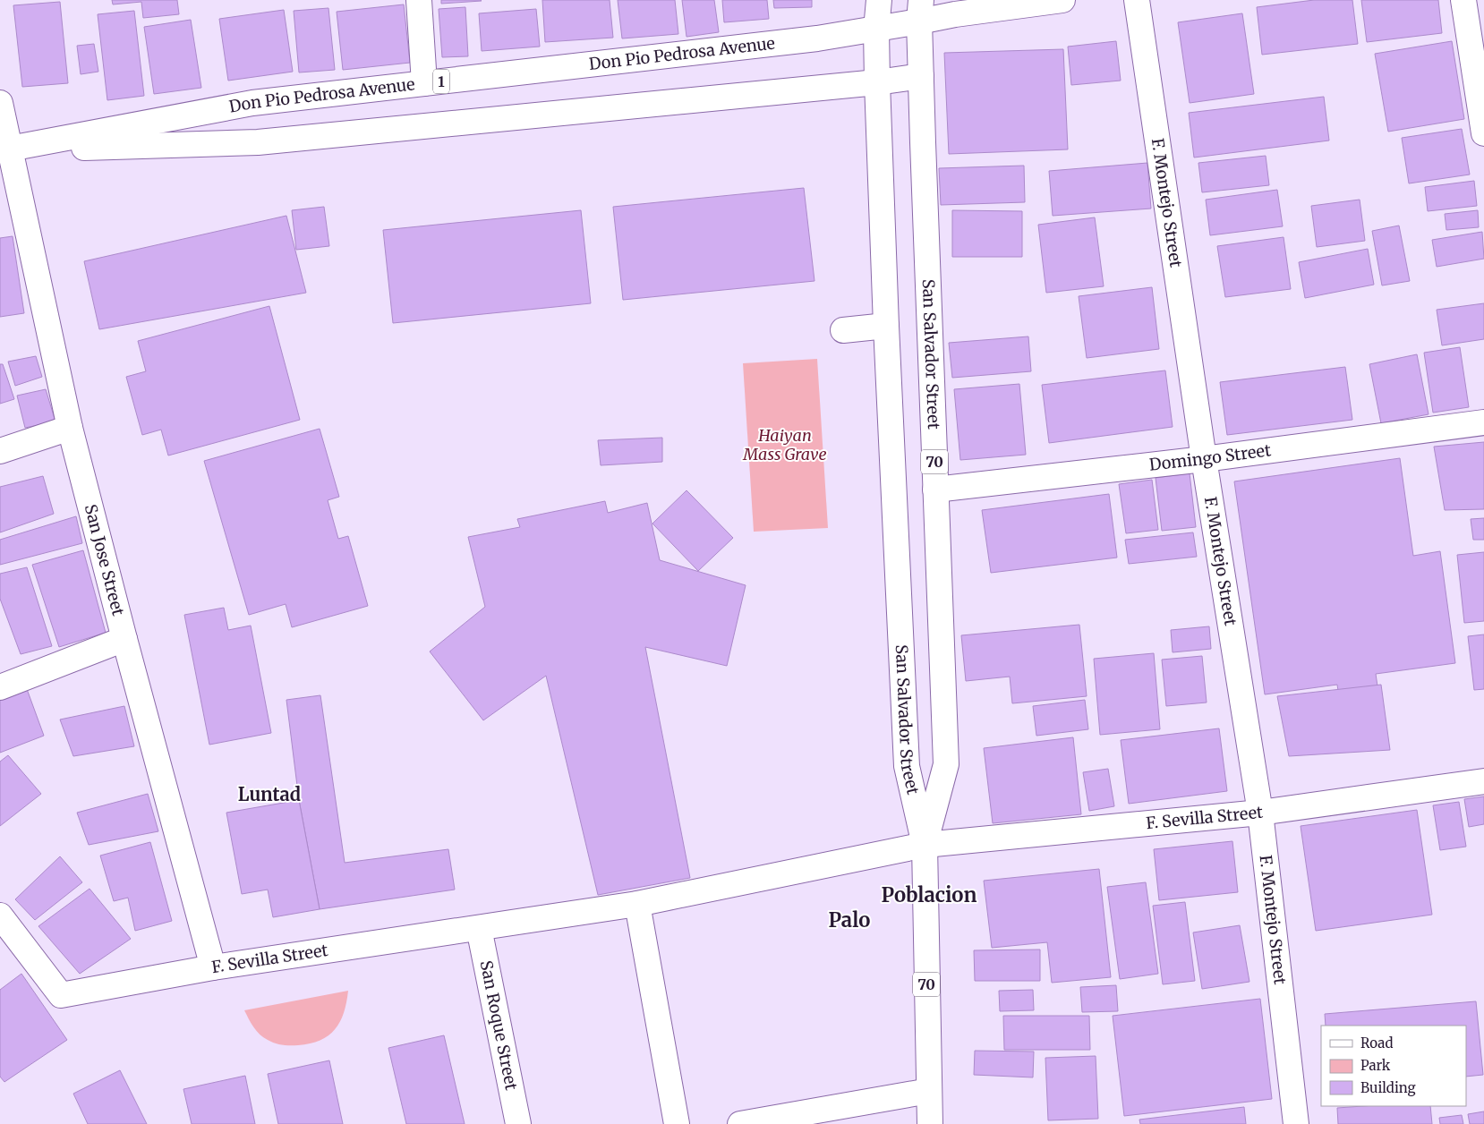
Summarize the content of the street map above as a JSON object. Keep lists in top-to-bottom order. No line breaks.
{"streets":{"main road":["Don Pio Pedrosa Avenue","1","F. Montejo Street","San Salvador Street","Domingo Street","70","San Jose Street","F. Sevilla Street","San Roque Street"]},"crossings":[["Don Pio Pedrosa Avenue","1"],["Don Pio Pedrosa Avenue","San Salvador Street"],["Don Pio Pedrosa Avenue","San Jose Street"],["1","San Salvador Street"],["F. Montejo Street","Domingo Street"],["F. Montejo Street","F. Sevilla Street"],["San Salvador Street","Domingo Street"],["San Salvador Street","F. Sevilla Street"],["San Jose Street","F. Sevilla Street"],["F. Sevilla Street","San Roque Street"]],"districts":["Luntad","Poblacion","Palo"],"parks":["Haiyan Mass Grave"],"legend":["Road","Park","Building"]}
